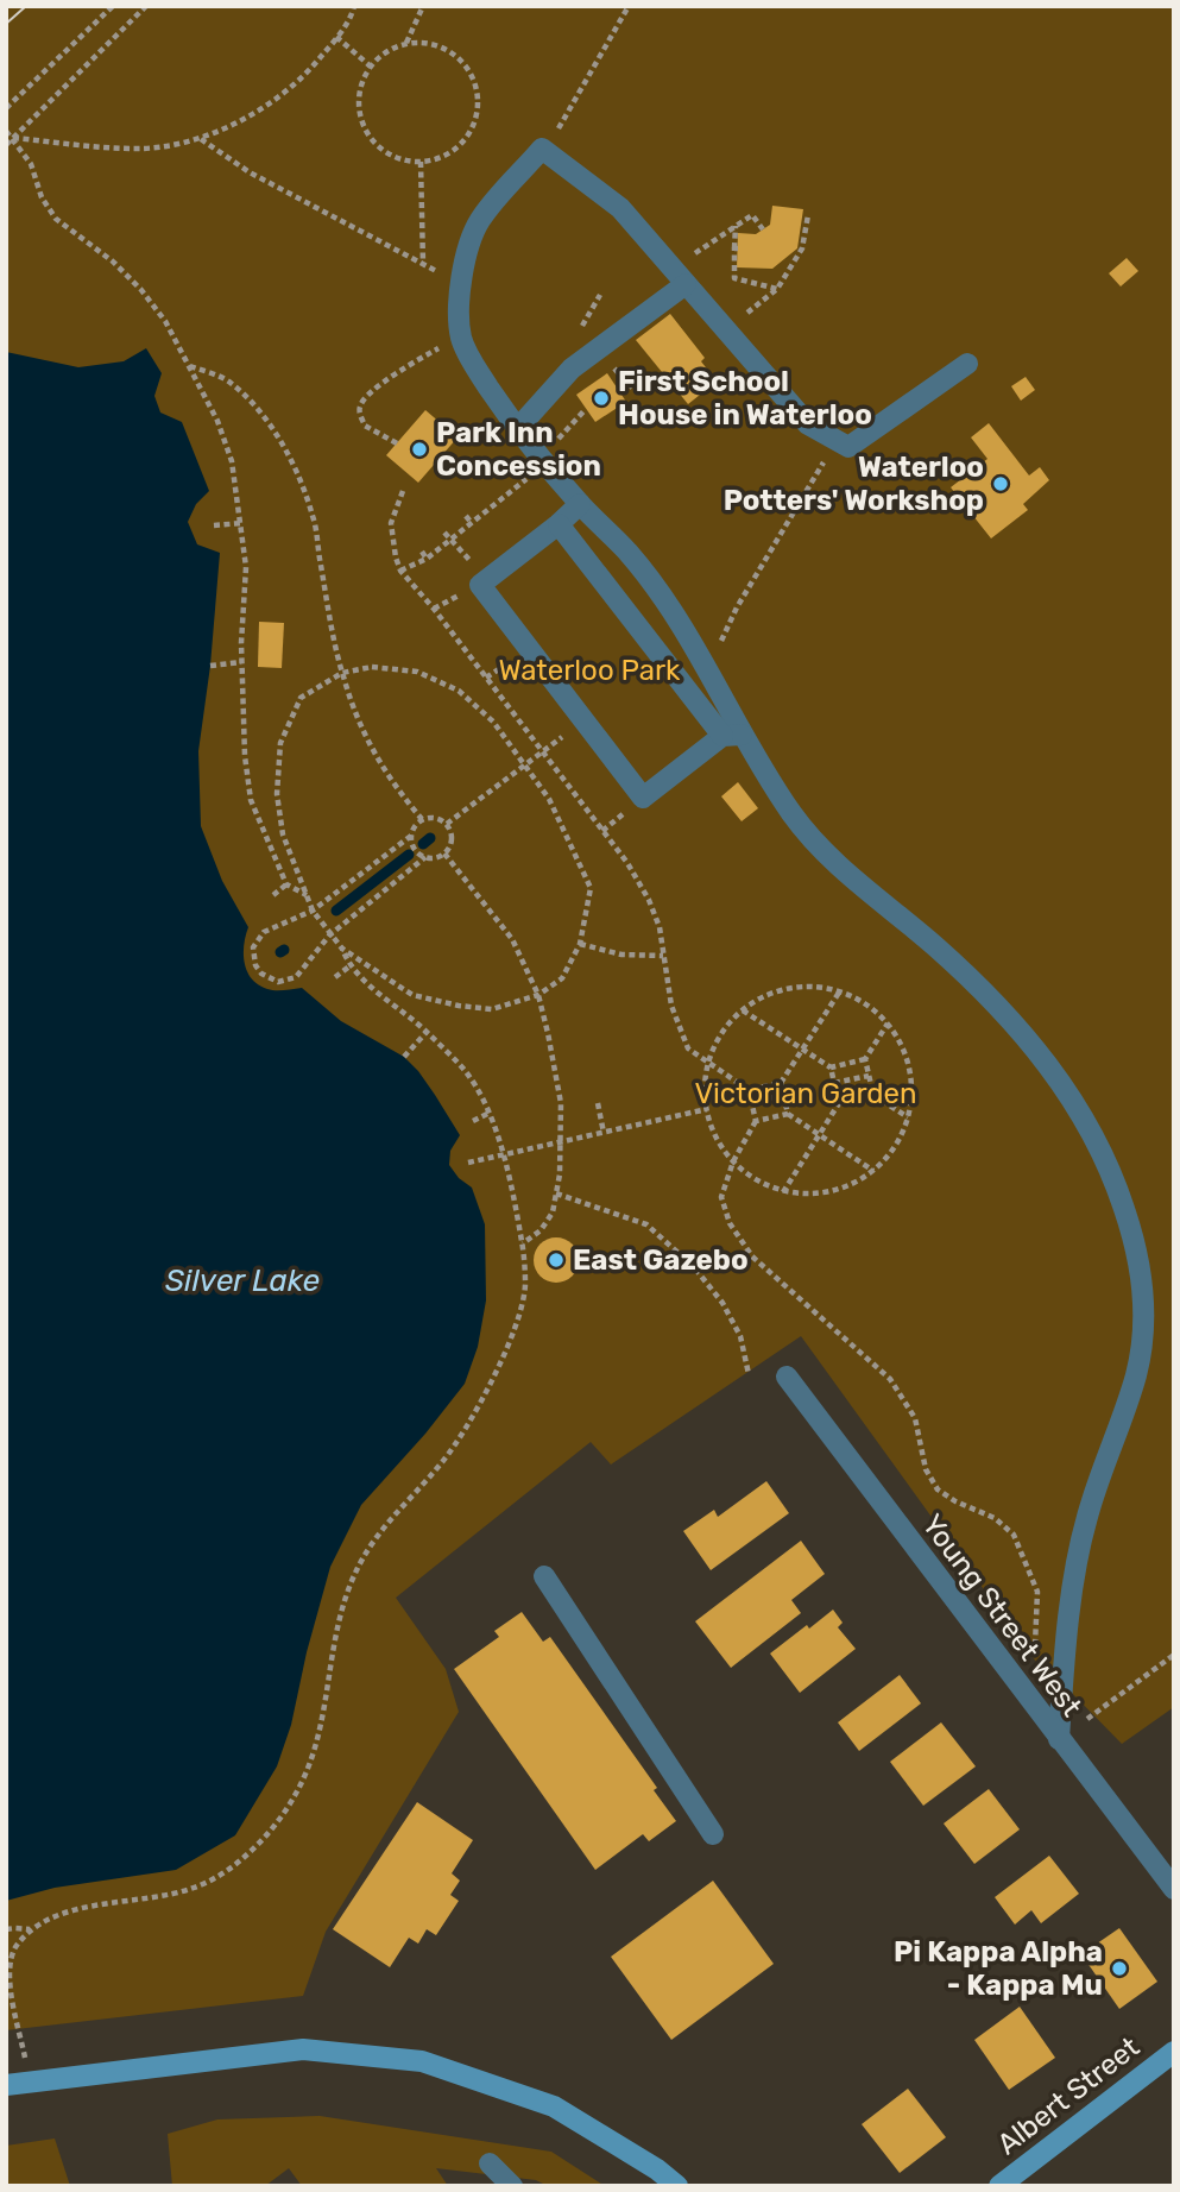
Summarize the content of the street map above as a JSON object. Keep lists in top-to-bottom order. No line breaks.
{"streets":{"main road":["Albert Street"],"street":["Young Street West"]},"water":["Silver Lake"],"parks":["Waterloo Park","Victorian Garden"],"places":["First School House in Waterloo","Park Inn Concession","Waterloo Potters' Workshop","East Gazebo","Pi Kappa Alpha - Kappa Mu"]}
